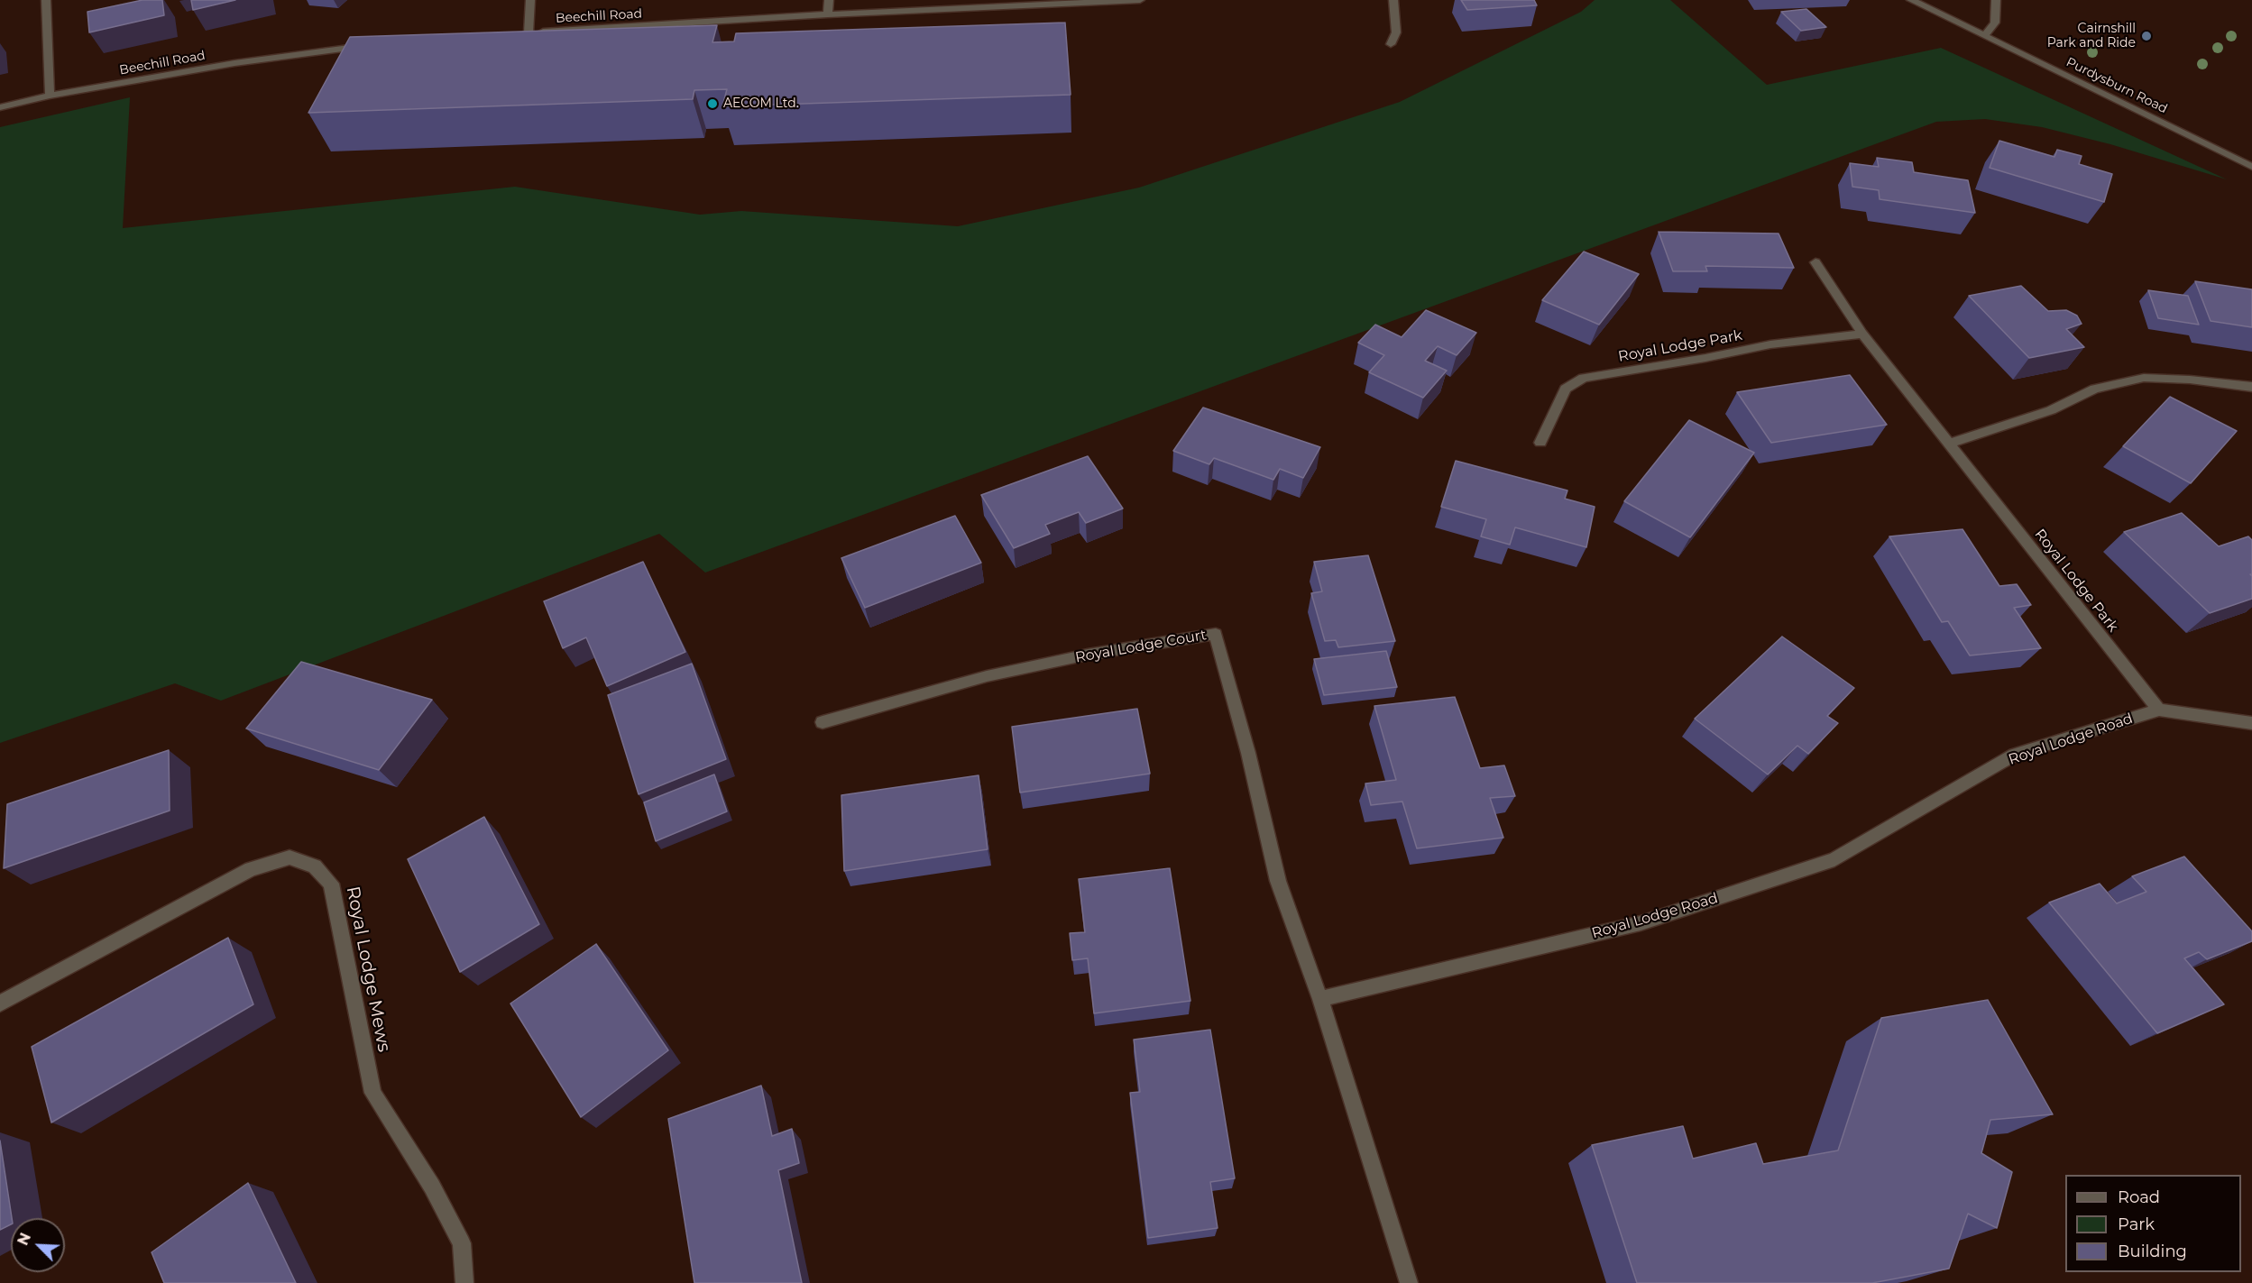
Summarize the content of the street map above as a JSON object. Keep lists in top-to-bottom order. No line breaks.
{"streets":{"street":["Beechill Road","Purdysburn Road","Royal Lodge Park","Royal Lodge Court","Royal Lodge Road","Royal Lodge Mews"]},"crossings":[["Royal Lodge Park","Royal Lodge Road"],["Royal Lodge Court","Royal Lodge Road"]],"places":["Cairnshill Park and Ride","AECOM Ltd."],"legend":["Road","Park","Building"],"north":"top left"}
